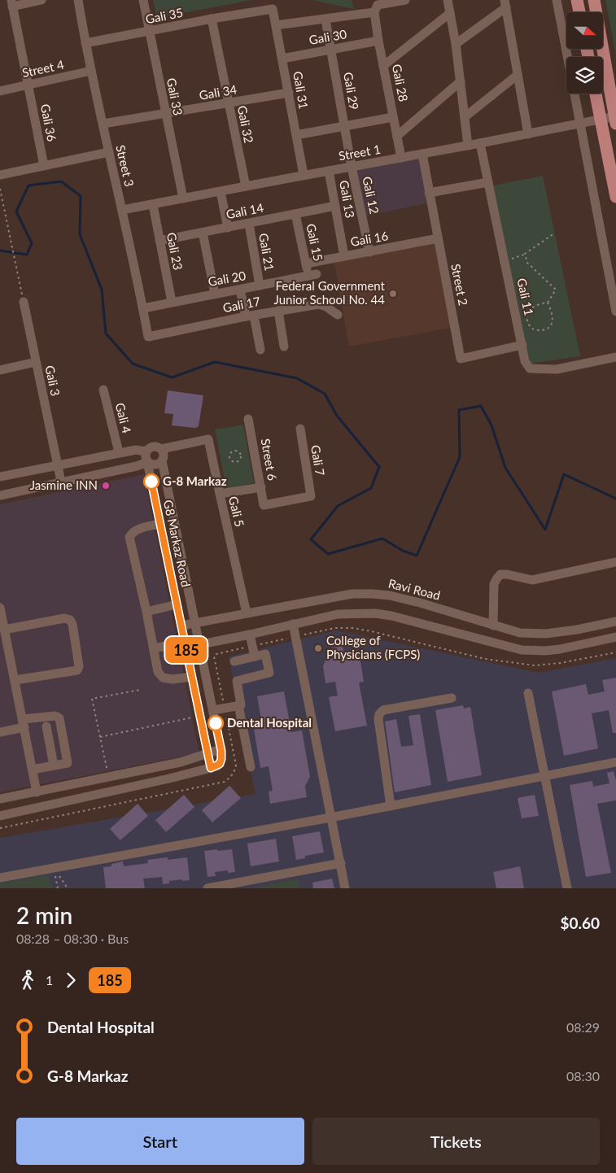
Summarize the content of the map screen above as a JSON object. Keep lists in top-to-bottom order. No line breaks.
{"streets":{"street":["Gali 35","Gali 30","Street 4","Gali 28","Gali 31","Gali 29","Gali 34","Gali 33","Gali 36","Gali 32","Street 1","Street 3","Gali 12","Gali 13","Gali 14","Gali 16","Gali 15","Gali 23","Gali 21","Gali 20","Street 2","Gali 11","Gali 17","Gali 3","Gali 4","Street 6","Gali 7","Gali 5","G8 Markaz Road","Ravi Road"]},"crossings":[["Gali 35","Gali 31"],["Gali 35","Gali 33"],["Gali 35","Gali 32"],["Gali 35","Street 3"],["Gali 30","Gali 28"],["Gali 30","Gali 31"],["Gali 30","Gali 29"],["Street 4","Gali 36"],["Street 4","Street 3"],["Gali 28","Street 1"],["Gali 31","Gali 34"],["Gali 31","Street 1"],["Gali 29","Street 1"],["Gali 29","Gali 12"],["Gali 34","Gali 33"],["Gali 34","Gali 32"],["Gali 34","Street 3"],["Gali 33","Street 1"],["Gali 32","Street 1"],["Street 1","Street 3"],["Street 1","Gali 12"],["Street 1","Gali 13"],["Street 1","Gali 23"],["Street 1","Street 2"],["Street 1","Gali 11"],["Street 3","Gali 20"],["Street 3","Gali 17"],["Gali 12","Gali 16"],["Gali 13","Gali 14"],["Gali 13","Gali 16"],["Gali 14","Gali 15"],["Gali 14","Gali 23"],["Gali 14","Gali 21"],["Gali 16","Gali 15"],["Gali 16","Street 2"],["Gali 15","Gali 20"],["Gali 23","Gali 20"],["Gali 21","Gali 20"],["Street 2","Gali 11"],["Street 6","Gali 7"],["Gali 5","G8 Markaz Road"],["Gali 5","Ravi Road"],["G8 Markaz Road","Ravi Road"]],"places":["Federal Government Junior School No. 44","G-8 Markaz","Jasmine INN","College of Physicians (FCPS)","Dental Hospital"],"lines":["bus line 185"],"north":"right","page":{"on_map":"185","heading":["2 min","08:28 – 08:30 · Bus","$0.60"],"legs":["1","185"],"list":[{"name":"Dental Hospital","value":"08:29"},{"name":"G-8 Markaz","value":"08:30"}],"buttons":["Start","Tickets"]}}
